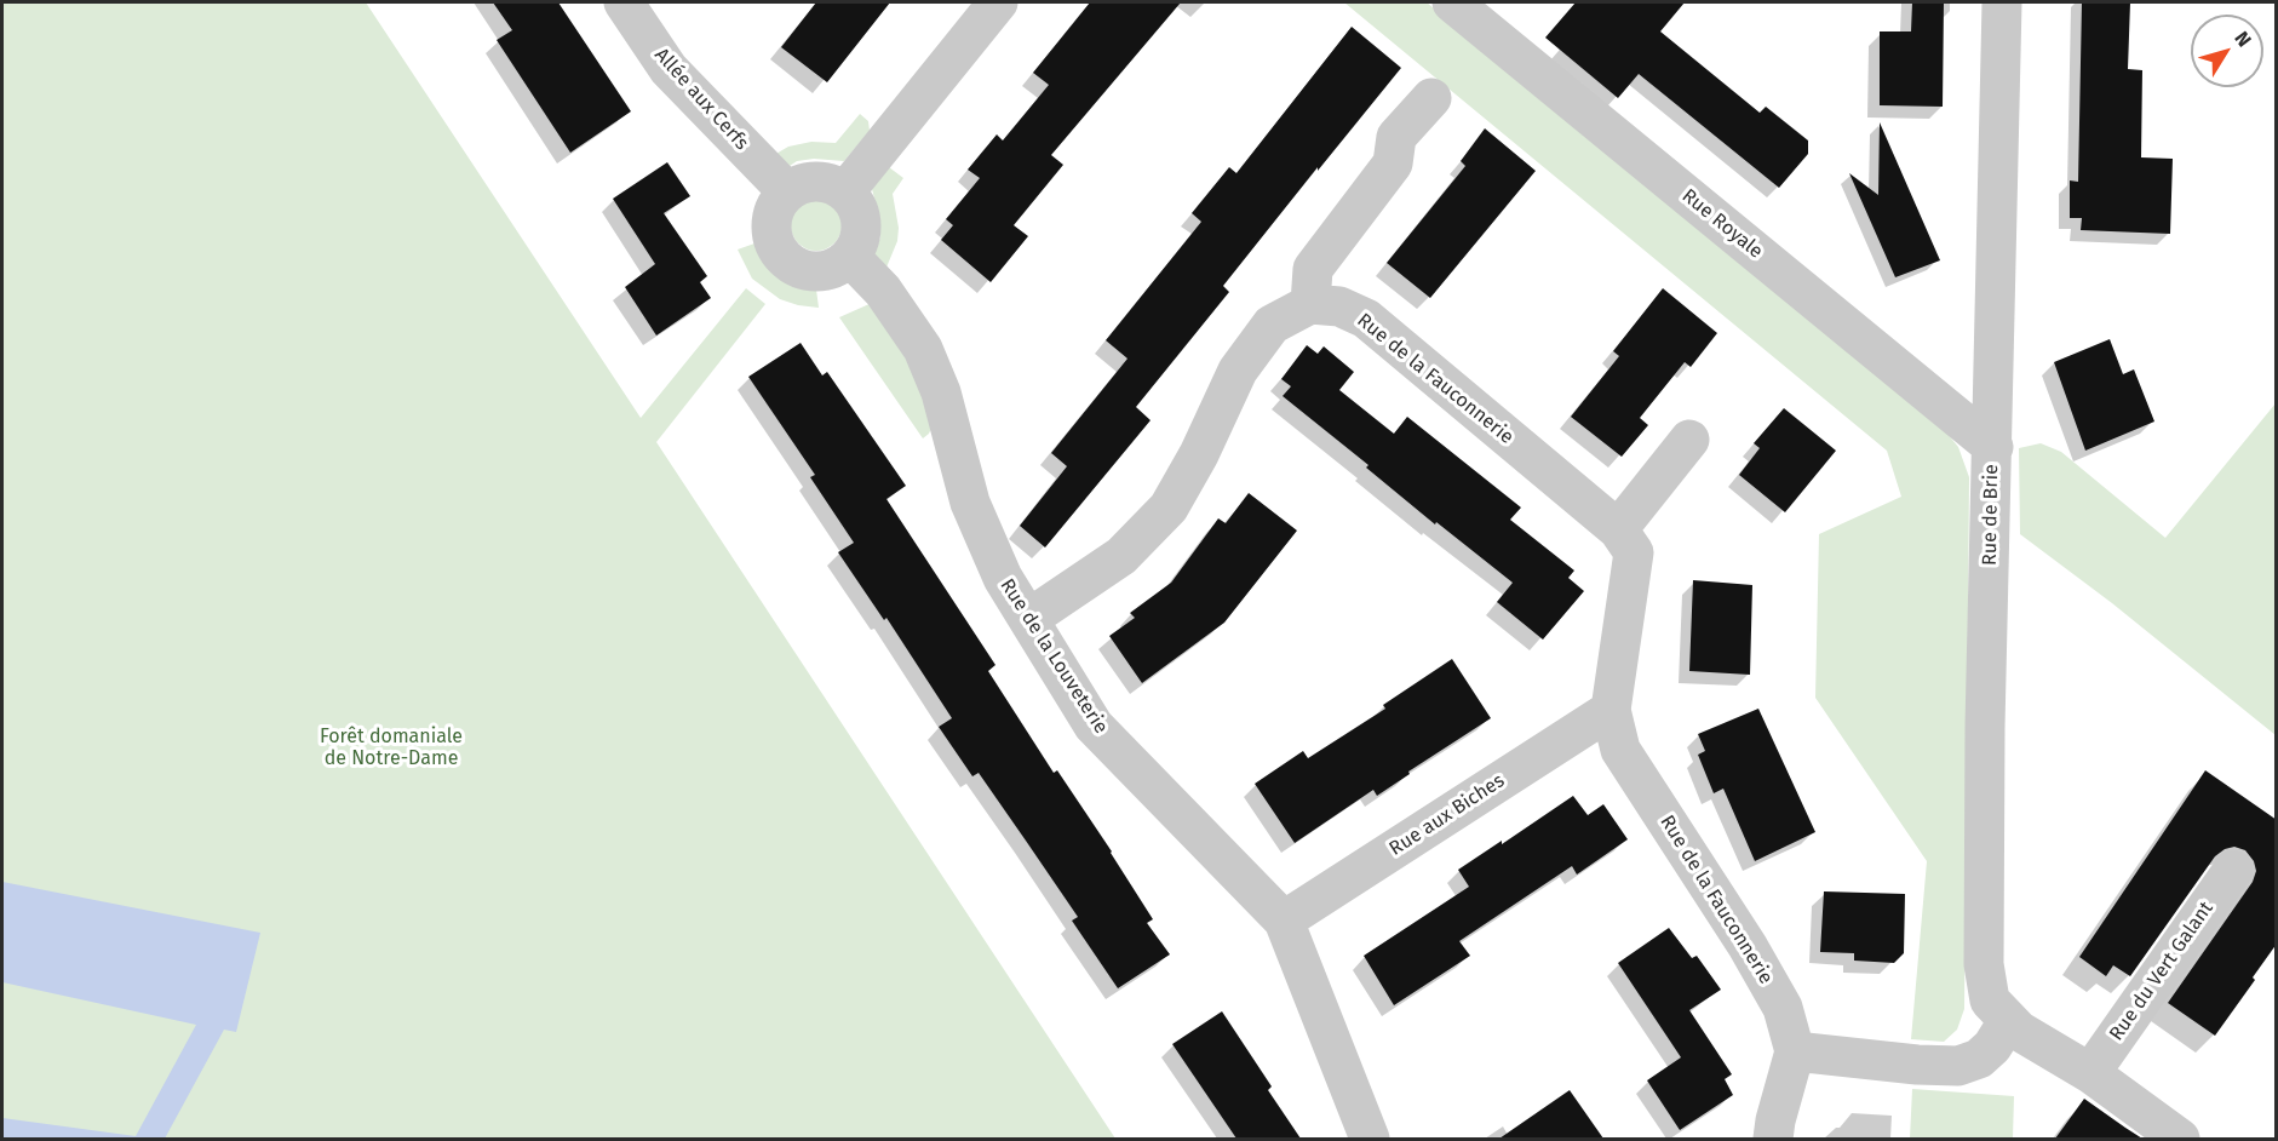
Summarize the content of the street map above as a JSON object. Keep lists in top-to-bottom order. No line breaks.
{"streets":{"street":["Allée aux Cerfs","Rue Royale","Rue de la Fauconnerie","Rue de Brie","Rue de la Louveterie","Rue aux Biches","Rue du Vert Galant"]},"crossings":[["Allée aux Cerfs","Rue de la Louveterie"],["Rue Royale","Rue de Brie"],["Rue de la Fauconnerie","Rue aux Biches"],["Rue de la Louveterie","Rue aux Biches"]],"parks":["Forêt domaniale de Notre-Dame"],"north":"top right"}
